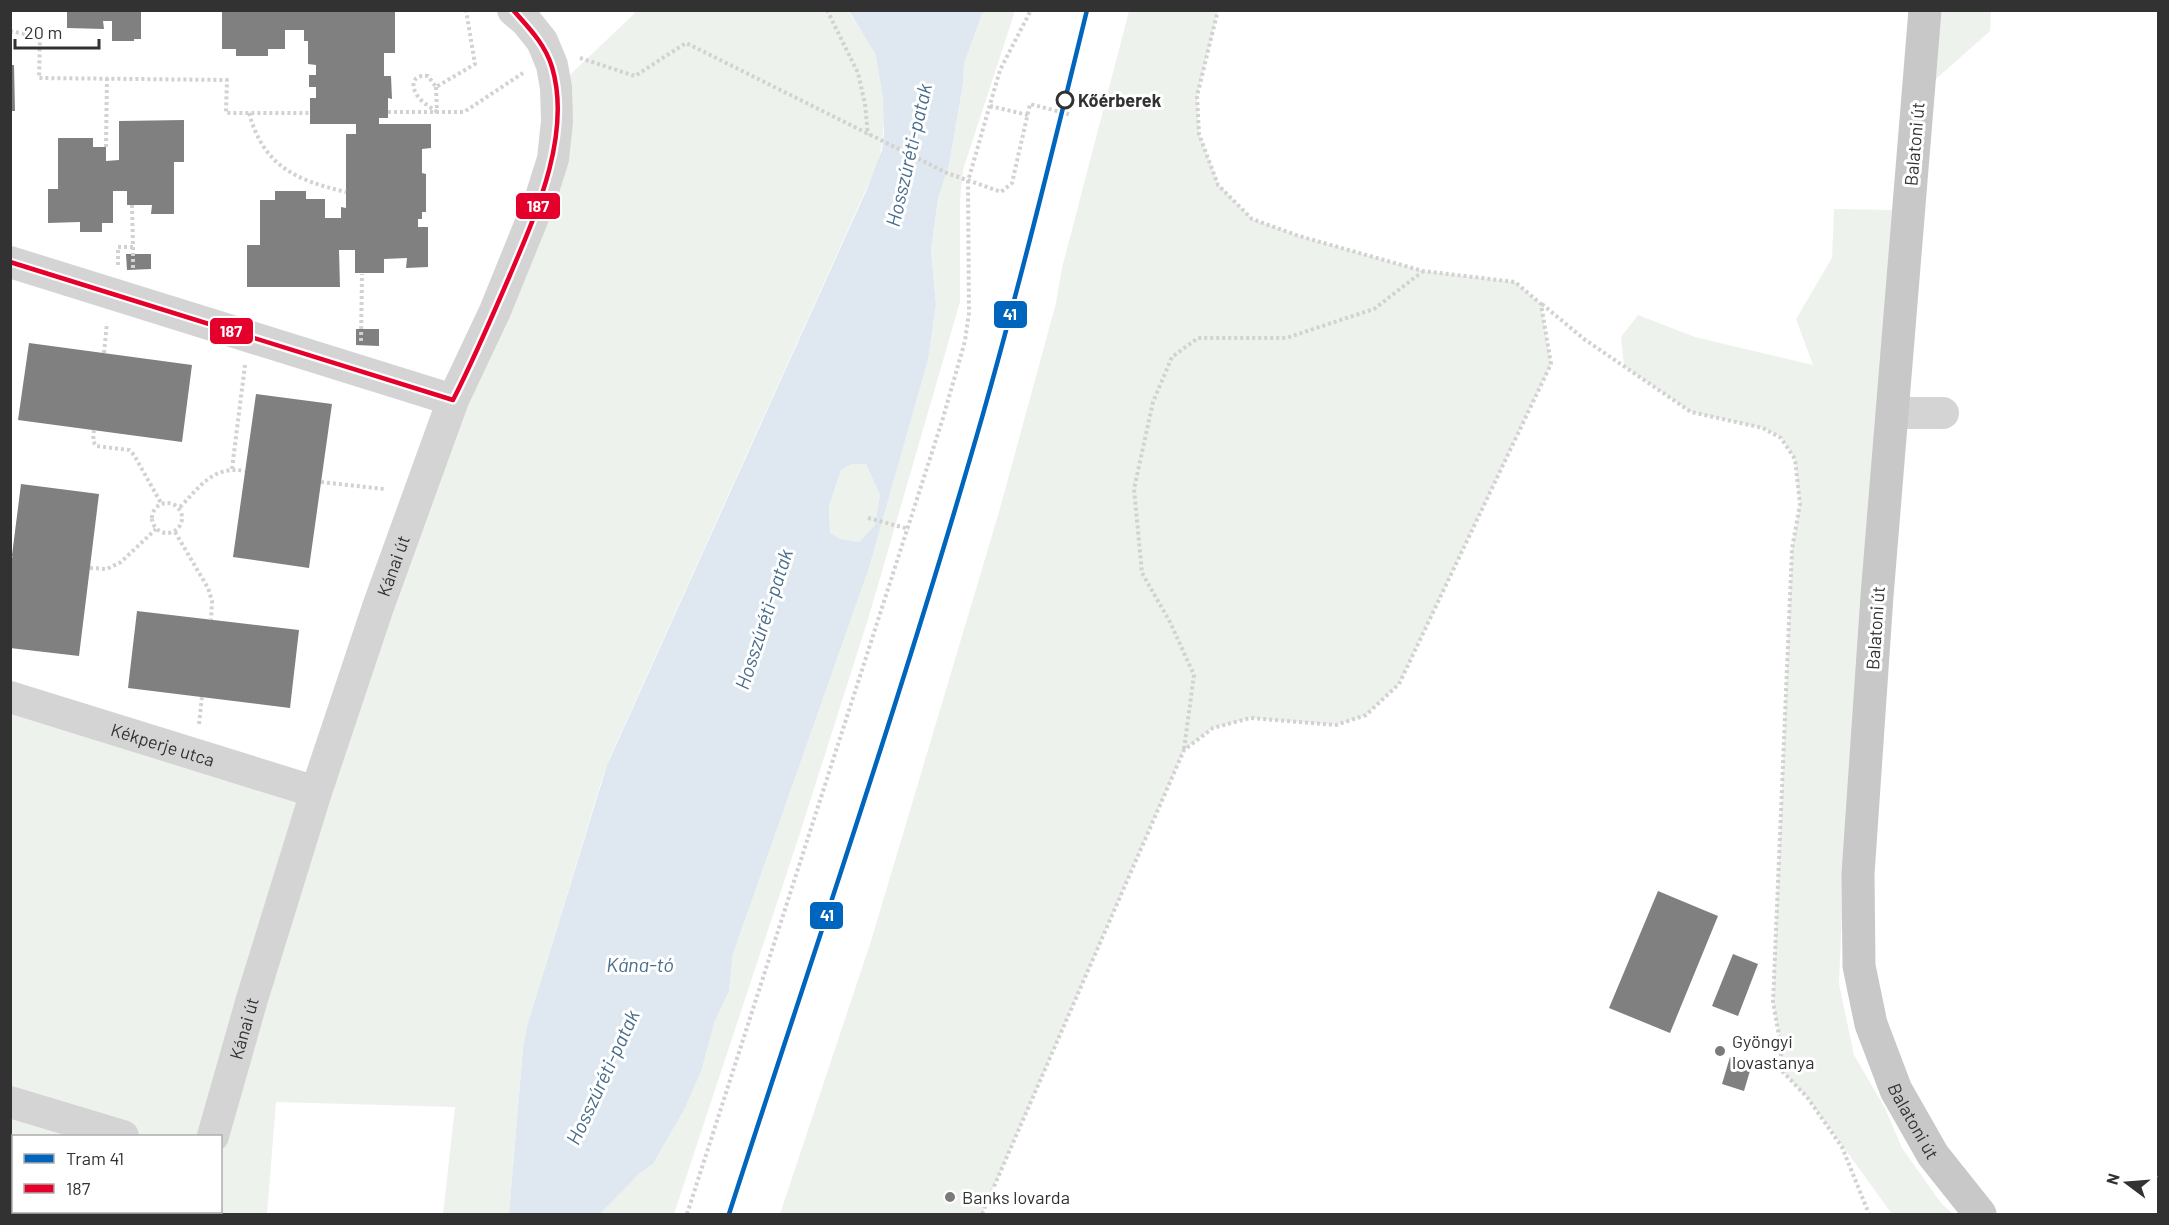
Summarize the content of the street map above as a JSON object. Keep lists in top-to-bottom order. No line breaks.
{"streets":{"main road":["Balatoni út"],"street":["Kánai út","Kékperje utca"]},"crossings":[["Kánai út","Kékperje utca"]],"water":["Hosszúréti-patak","Kána-tó"],"places":["Kőérberek","Gyöngyi lovastanya","Banks lovarda"],"lines":["tram line 41","transit line 187"],"legend":["Tram 41","187"],"scale_bar":"20 m","north":"left"}
